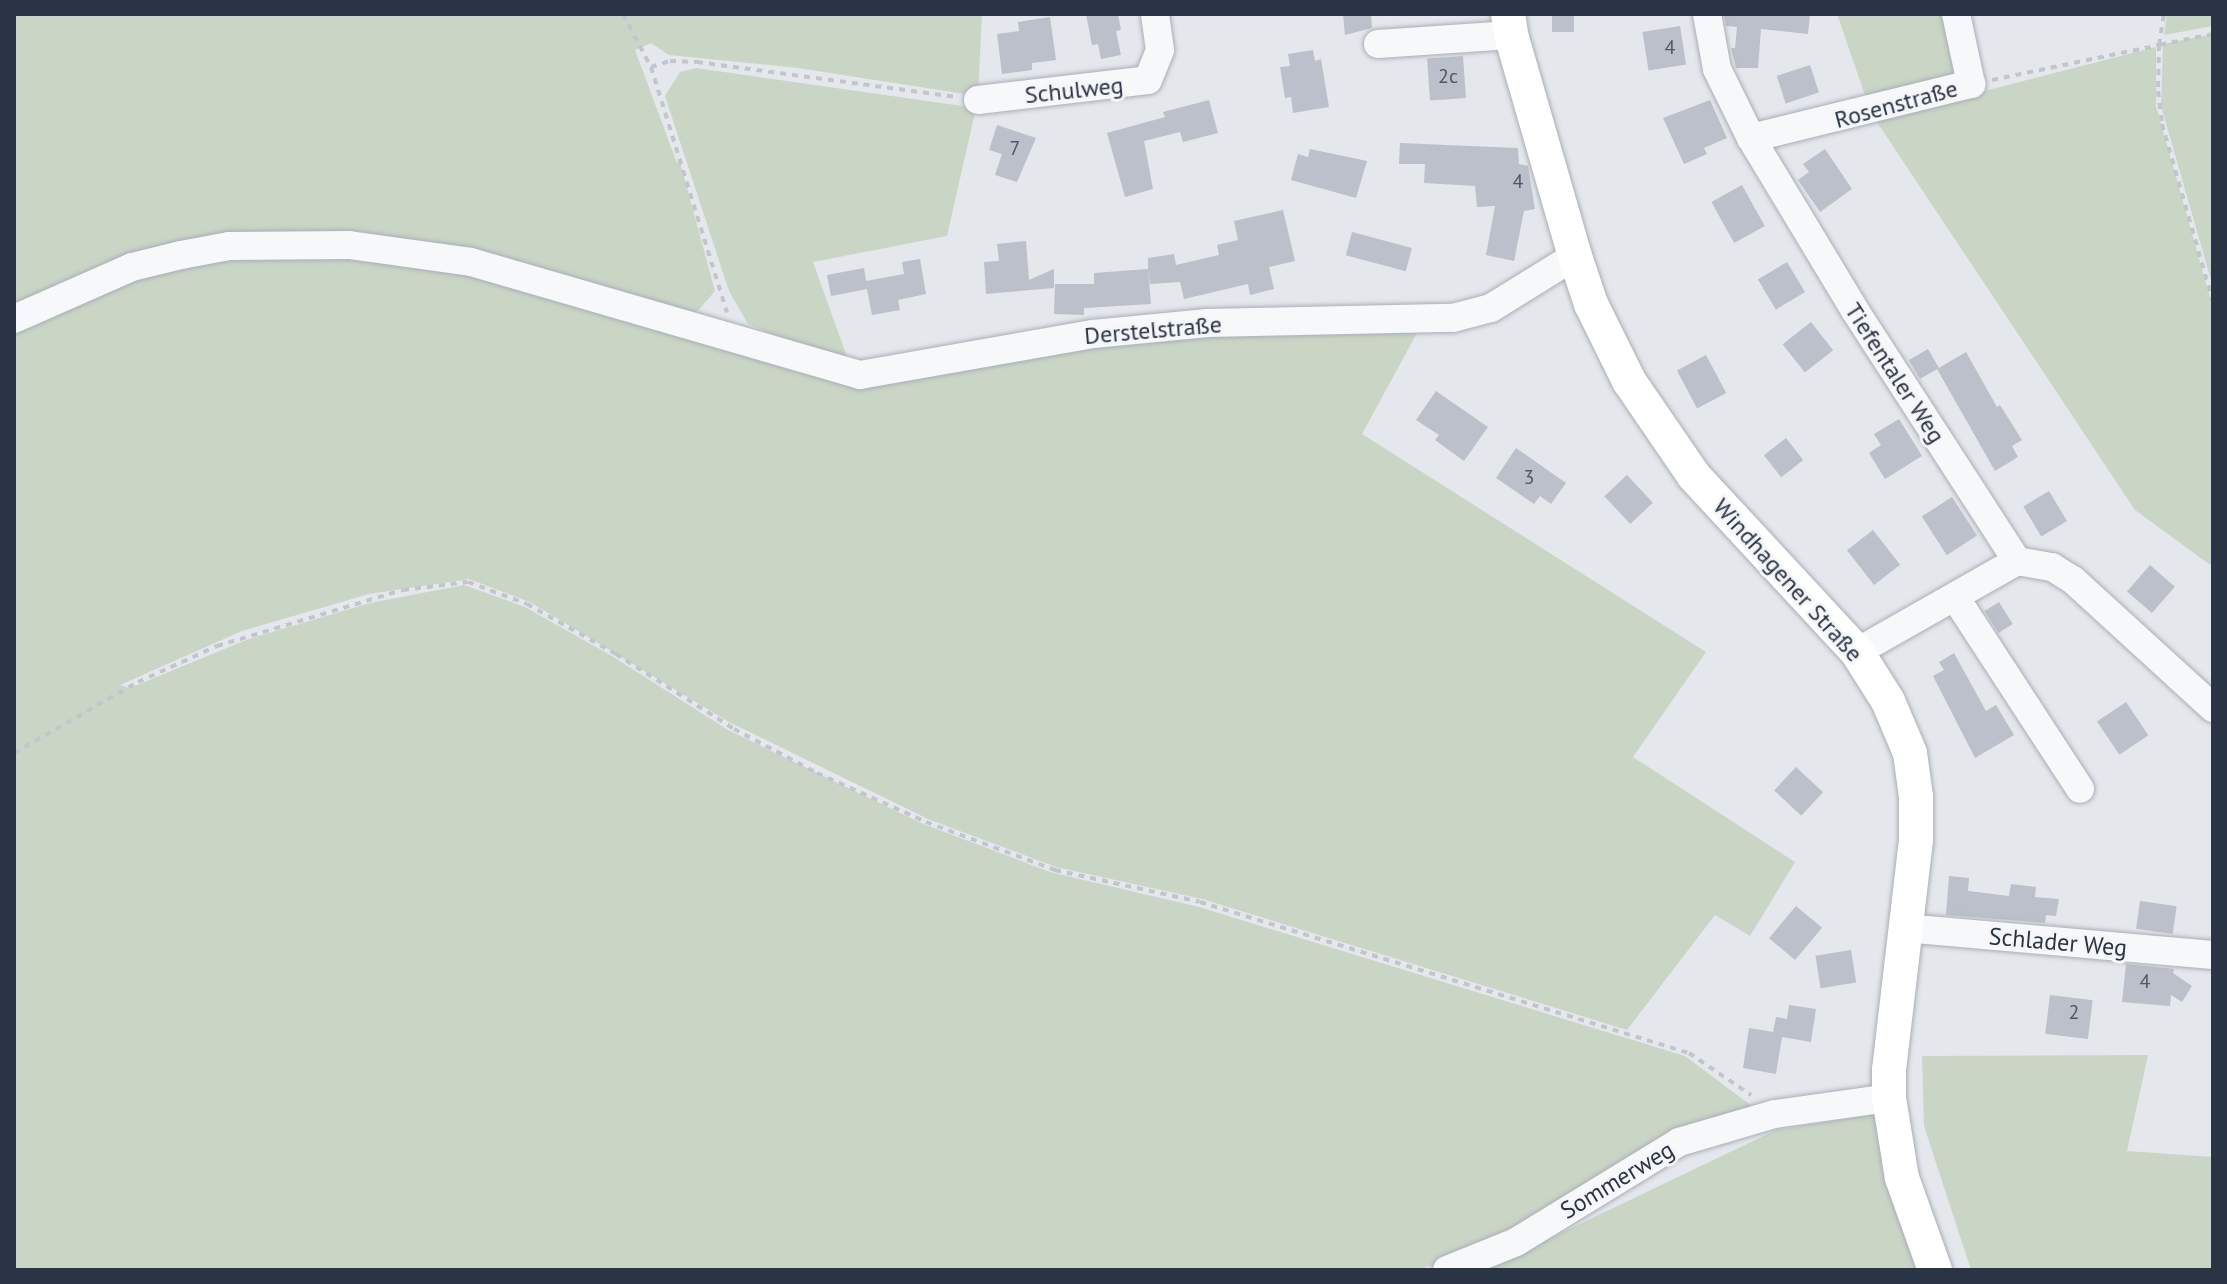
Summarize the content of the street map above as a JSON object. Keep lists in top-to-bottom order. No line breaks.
{"streets":{"main road":["Windhagener Straße"],"street":["Schulweg","Rosenstraße","Derstelstraße","Tiefentaler Weg","Schlader Weg","Sommerweg"]},"crossings":[["Rosenstraße","Tiefentaler Weg"],["Derstelstraße","Windhagener Straße"],["Windhagener Straße","Schlader Weg"],["Windhagener Straße","Sommerweg"]],"house_numbers":["4","2c","7","4","3","4","2"]}
